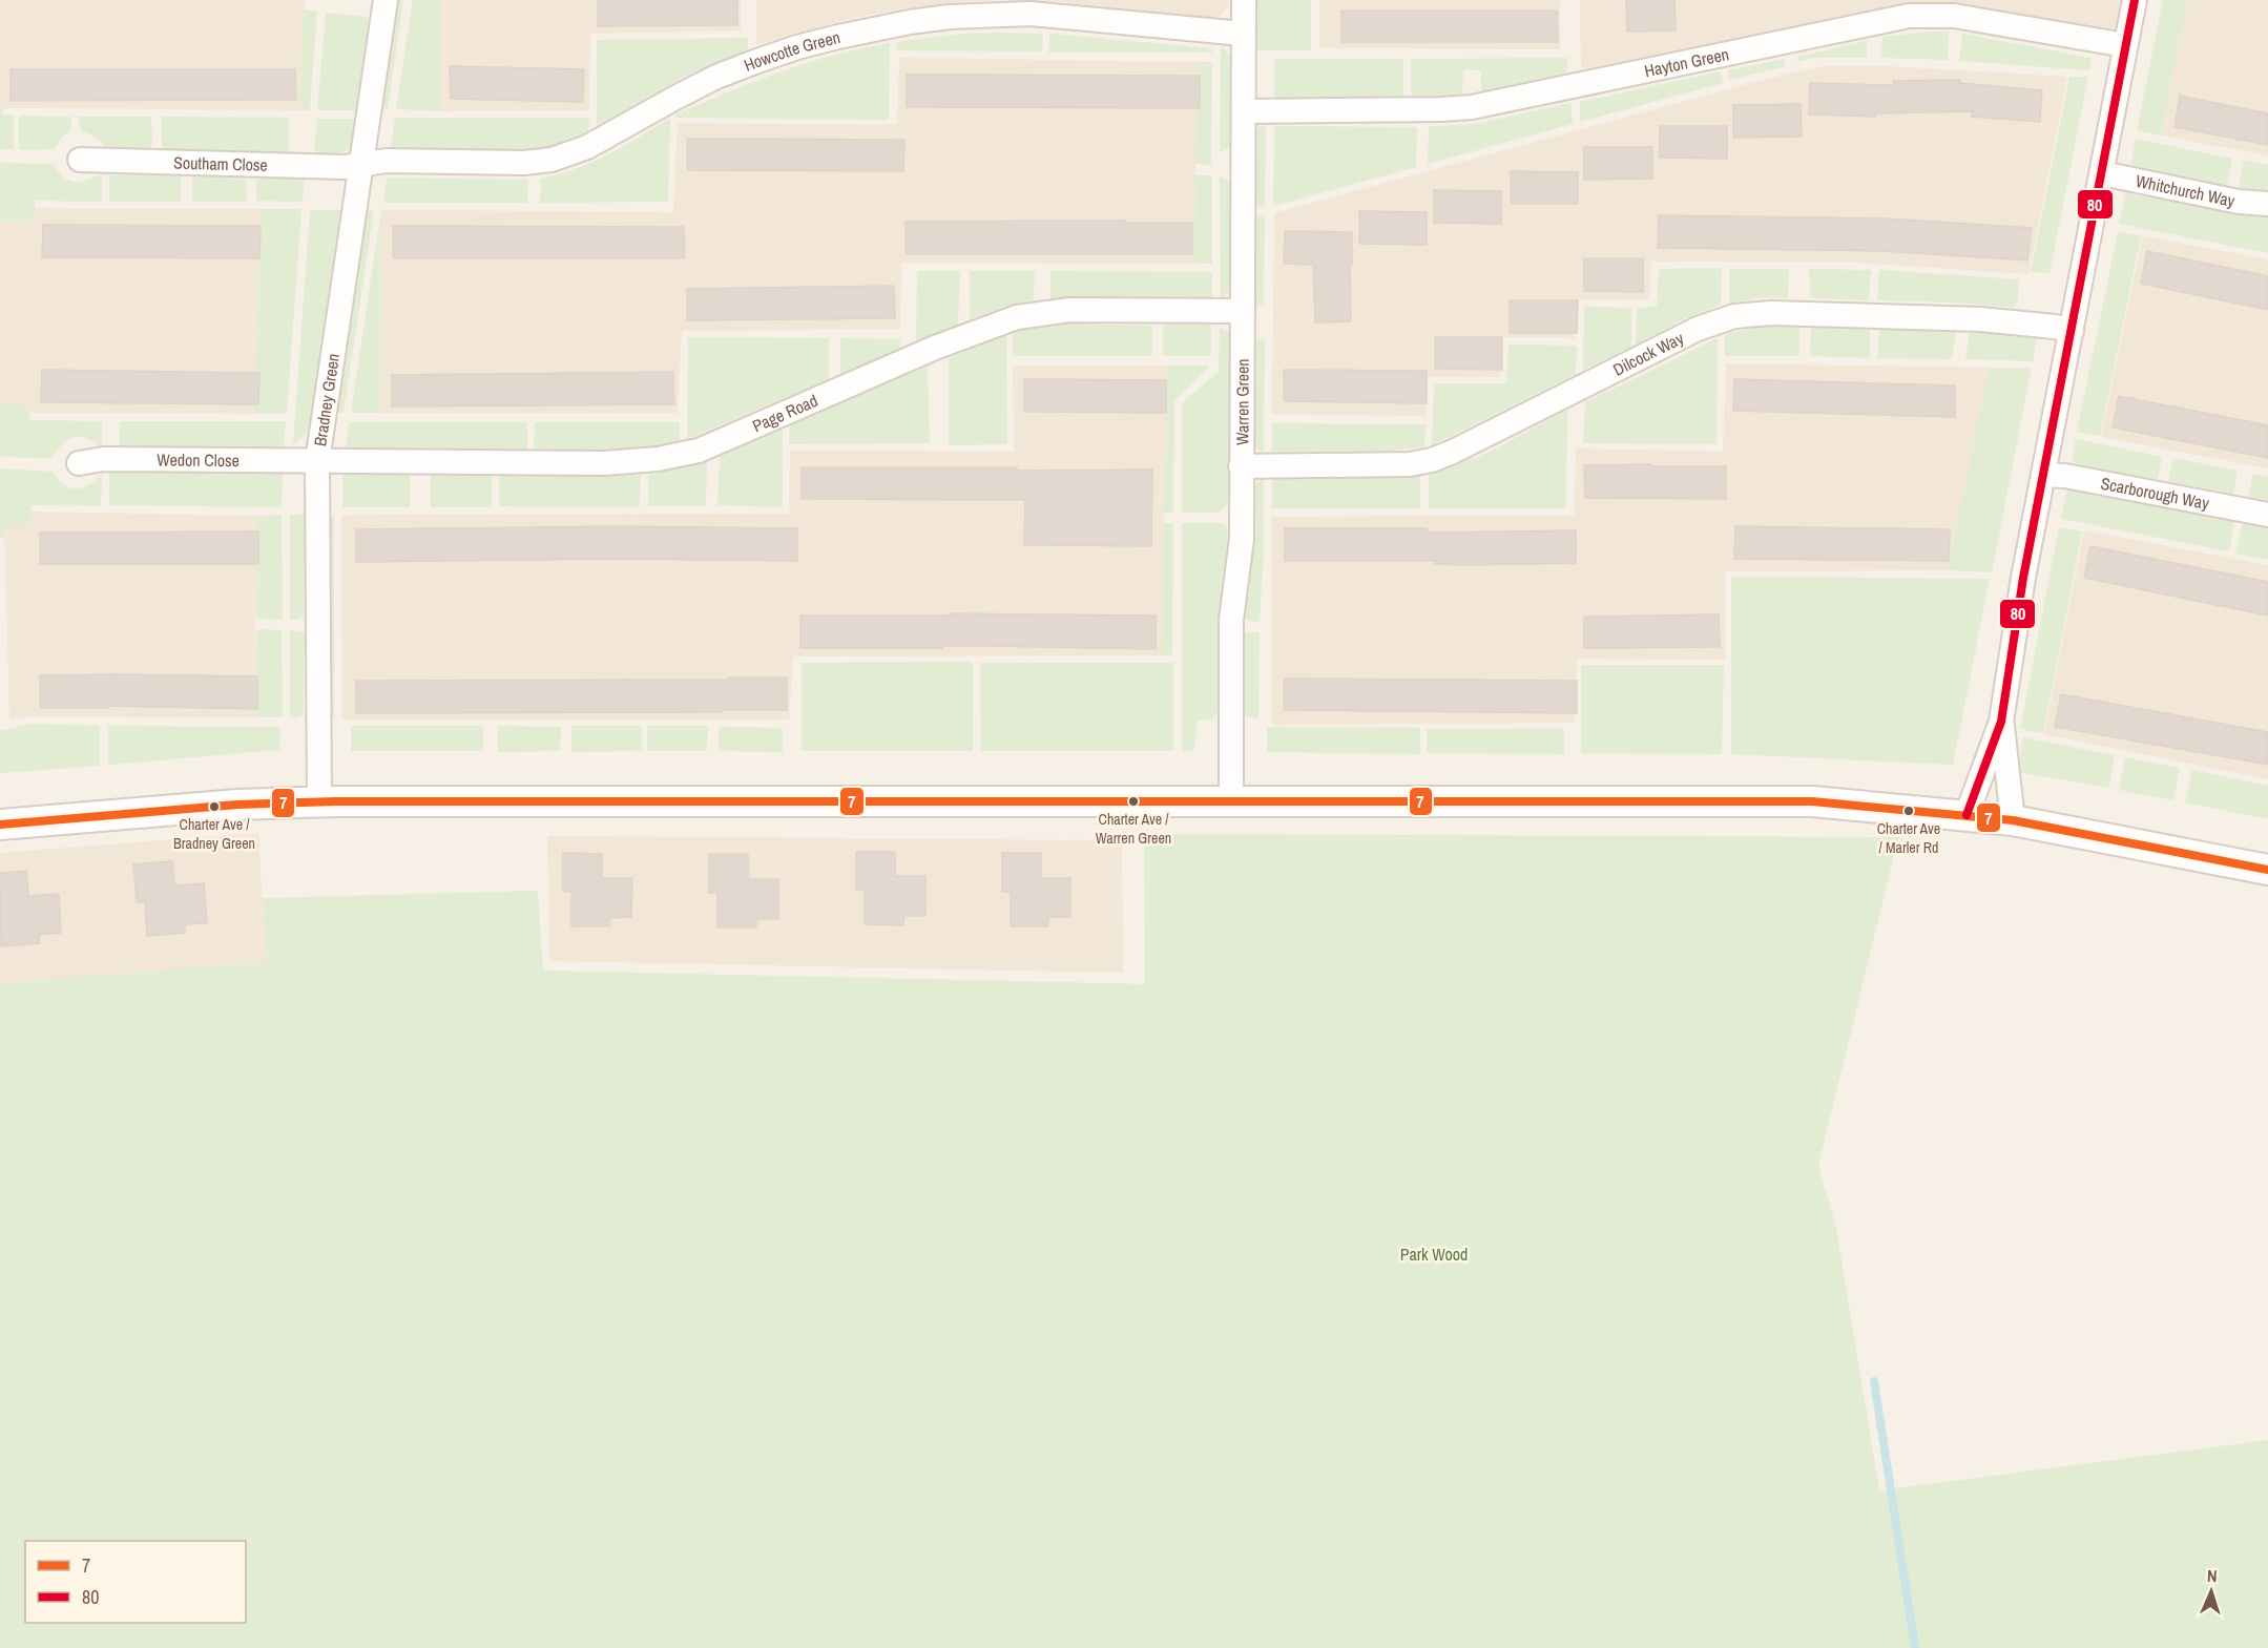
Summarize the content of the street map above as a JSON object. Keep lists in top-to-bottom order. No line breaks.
{"streets":{"street":["Howcotte Green","Hayton Green","Southam Close","Whitchurch Way","Dilcock Way","Bradney Green","Warren Green","Page Road","Wedon Close","Scarborough Way"]},"crossings":[["Howcotte Green","Southam Close"],["Howcotte Green","Bradney Green"],["Howcotte Green","Warren Green"],["Hayton Green","Warren Green"],["Southam Close","Bradney Green"],["Dilcock Way","Warren Green"],["Bradney Green","Page Road"],["Bradney Green","Wedon Close"],["Warren Green","Page Road"],["Page Road","Wedon Close"]],"parks":["Park Wood"],"places":["Charter Ave / Warren Green","Charter Ave / Bradney Green","Charter Ave / Marler Rd"],"lines":["transit line 80","transit line 7"],"legend":["7","80"],"north":"top"}
